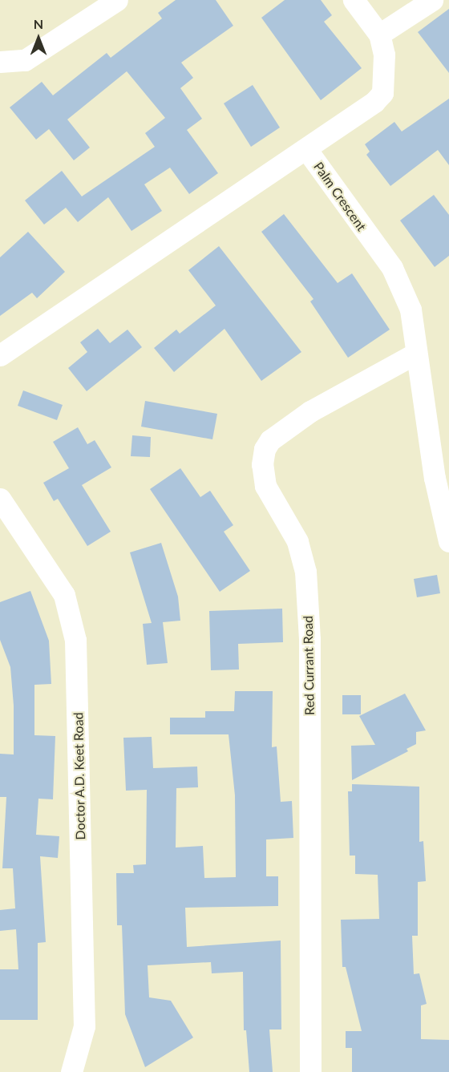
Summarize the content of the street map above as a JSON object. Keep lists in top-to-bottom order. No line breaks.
{"streets":{"street":["Palm Crescent","Red Currant Road","Doctor A.D. Keet Road"]},"crossings":[["Palm Crescent","Red Currant Road"]],"north":"top"}
